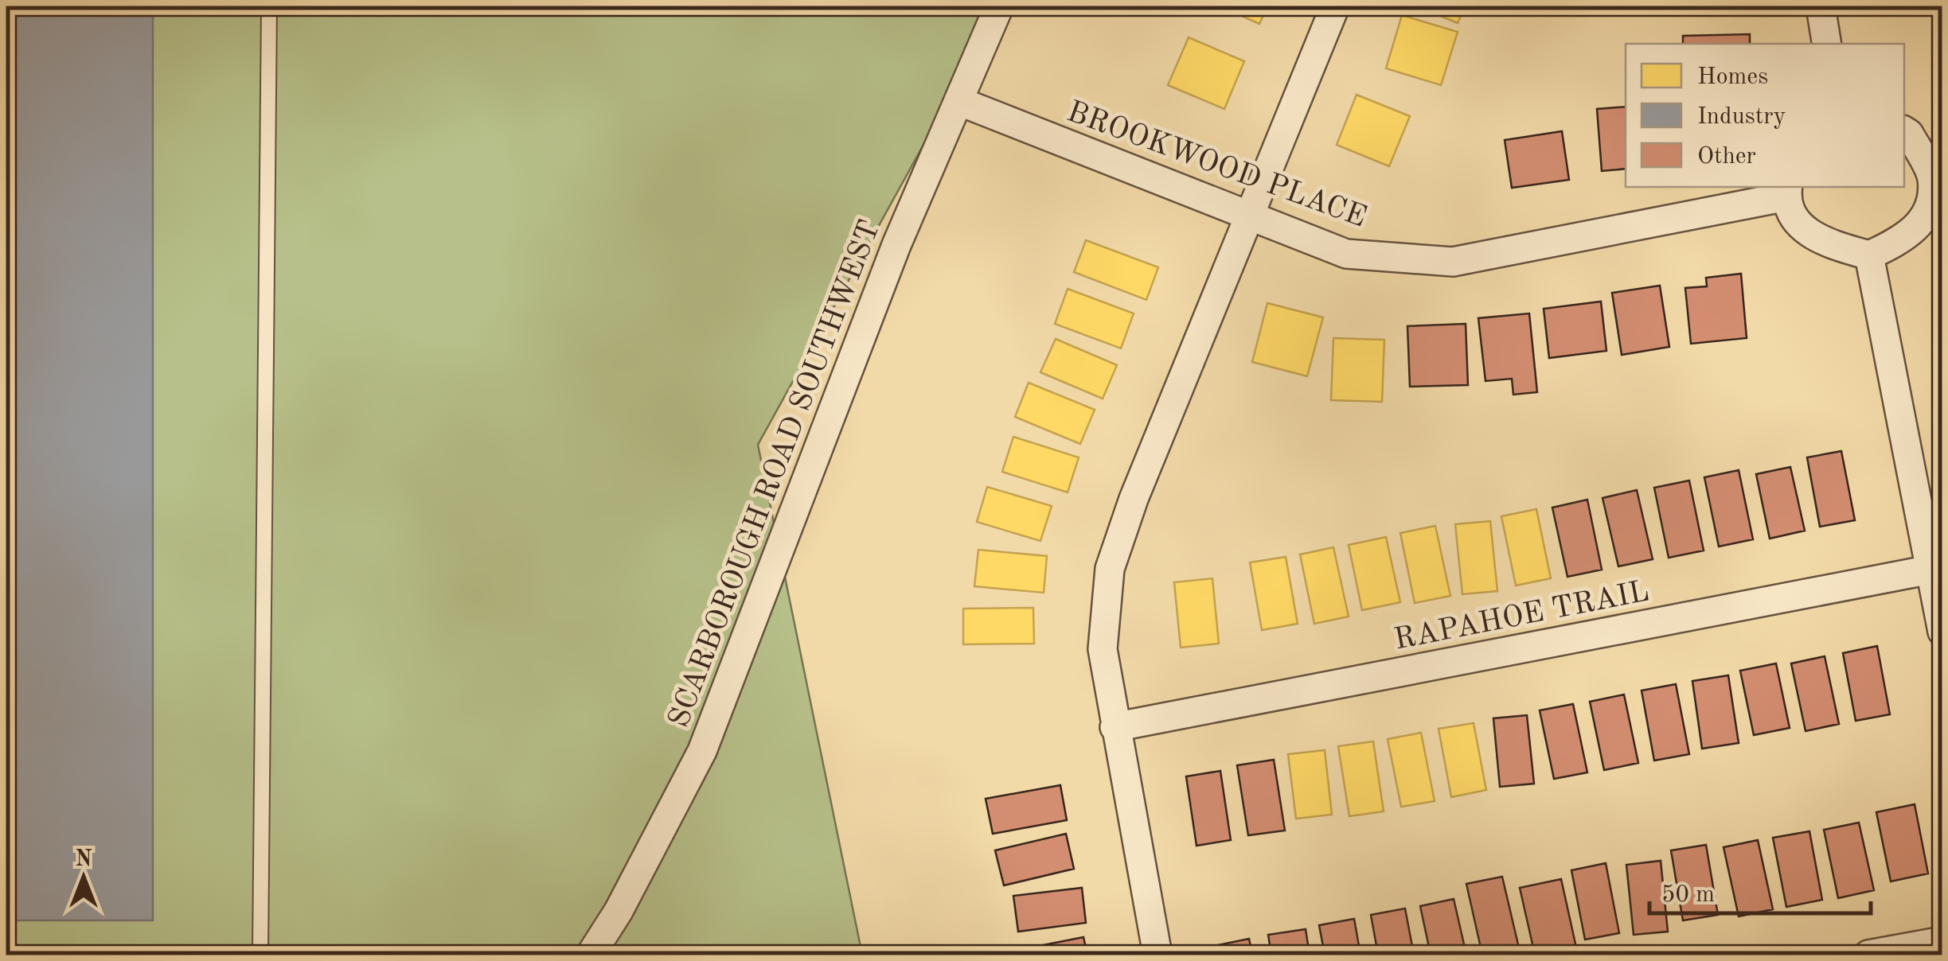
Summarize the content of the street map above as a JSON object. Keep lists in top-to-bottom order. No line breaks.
{"streets":{"street":["BROOKWOOD PLACE","SCARBOROUGH ROAD SOUTHWEST","RAPAHOE TRAIL"]},"crossings":[["BROOKWOOD PLACE","SCARBOROUGH ROAD SOUTHWEST"]],"legend":["Homes","Industry","Other"],"scale_bar":"50 m","north":"top"}
